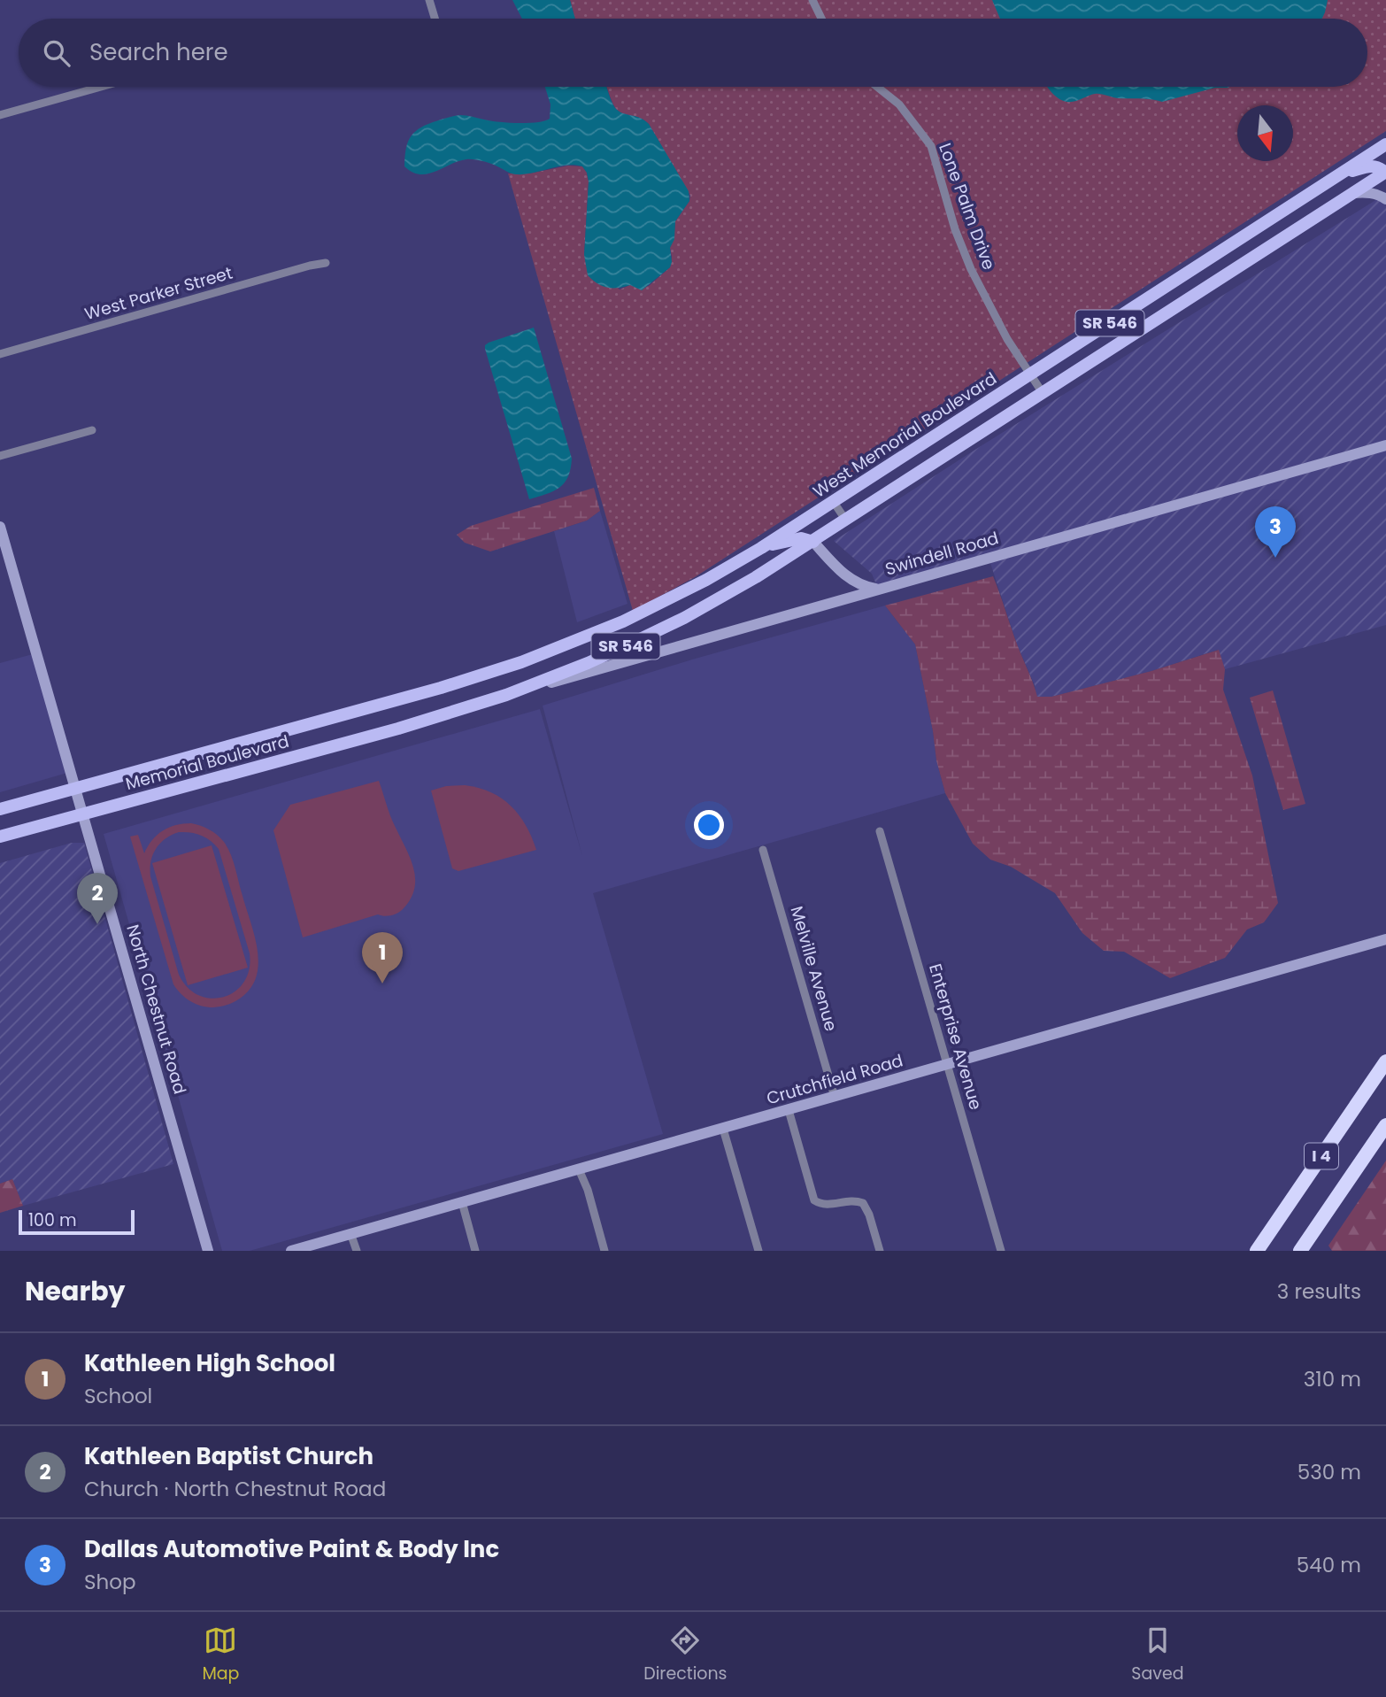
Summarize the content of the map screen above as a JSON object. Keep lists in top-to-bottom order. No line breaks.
{"streets":{"highway":["I 4"],"main road":["SR 546","West Memorial Boulevard","Memorial Boulevard"],"street":["Lone Palm Drive","West Parker Street","Swindell Road","Melville Avenue","North Chestnut Road","Enterprise Avenue","Crutchfield Road"]},"crossings":[["Lone Palm Drive","SR 546"],["Lone Palm Drive","West Memorial Boulevard"],["SR 546","Swindell Road"],["SR 546","Memorial Boulevard"],["West Memorial Boulevard","Memorial Boulevard"],["Swindell Road","Memorial Boulevard"],["Memorial Boulevard","North Chestnut Road"],["Melville Avenue","Crutchfield Road"],["Enterprise Avenue","Crutchfield Road"]],"scale_bar":"100 m","north":"bottom","page":{"search":"Search here","pins":["3","2","1"],"scale":"100 m","heading":["Nearby","3 results"],"list":[{"mark":"1","name":"Kathleen High School","note":"School","value":"310 m"},{"mark":"2","name":"Kathleen Baptist Church","note":"Church · North Chestnut Road","value":"530 m"},{"mark":"3","name":"Dallas Automotive Paint & Body Inc","note":"Shop","value":"540 m"}],"nav":["Map","Directions","Saved"]}}
